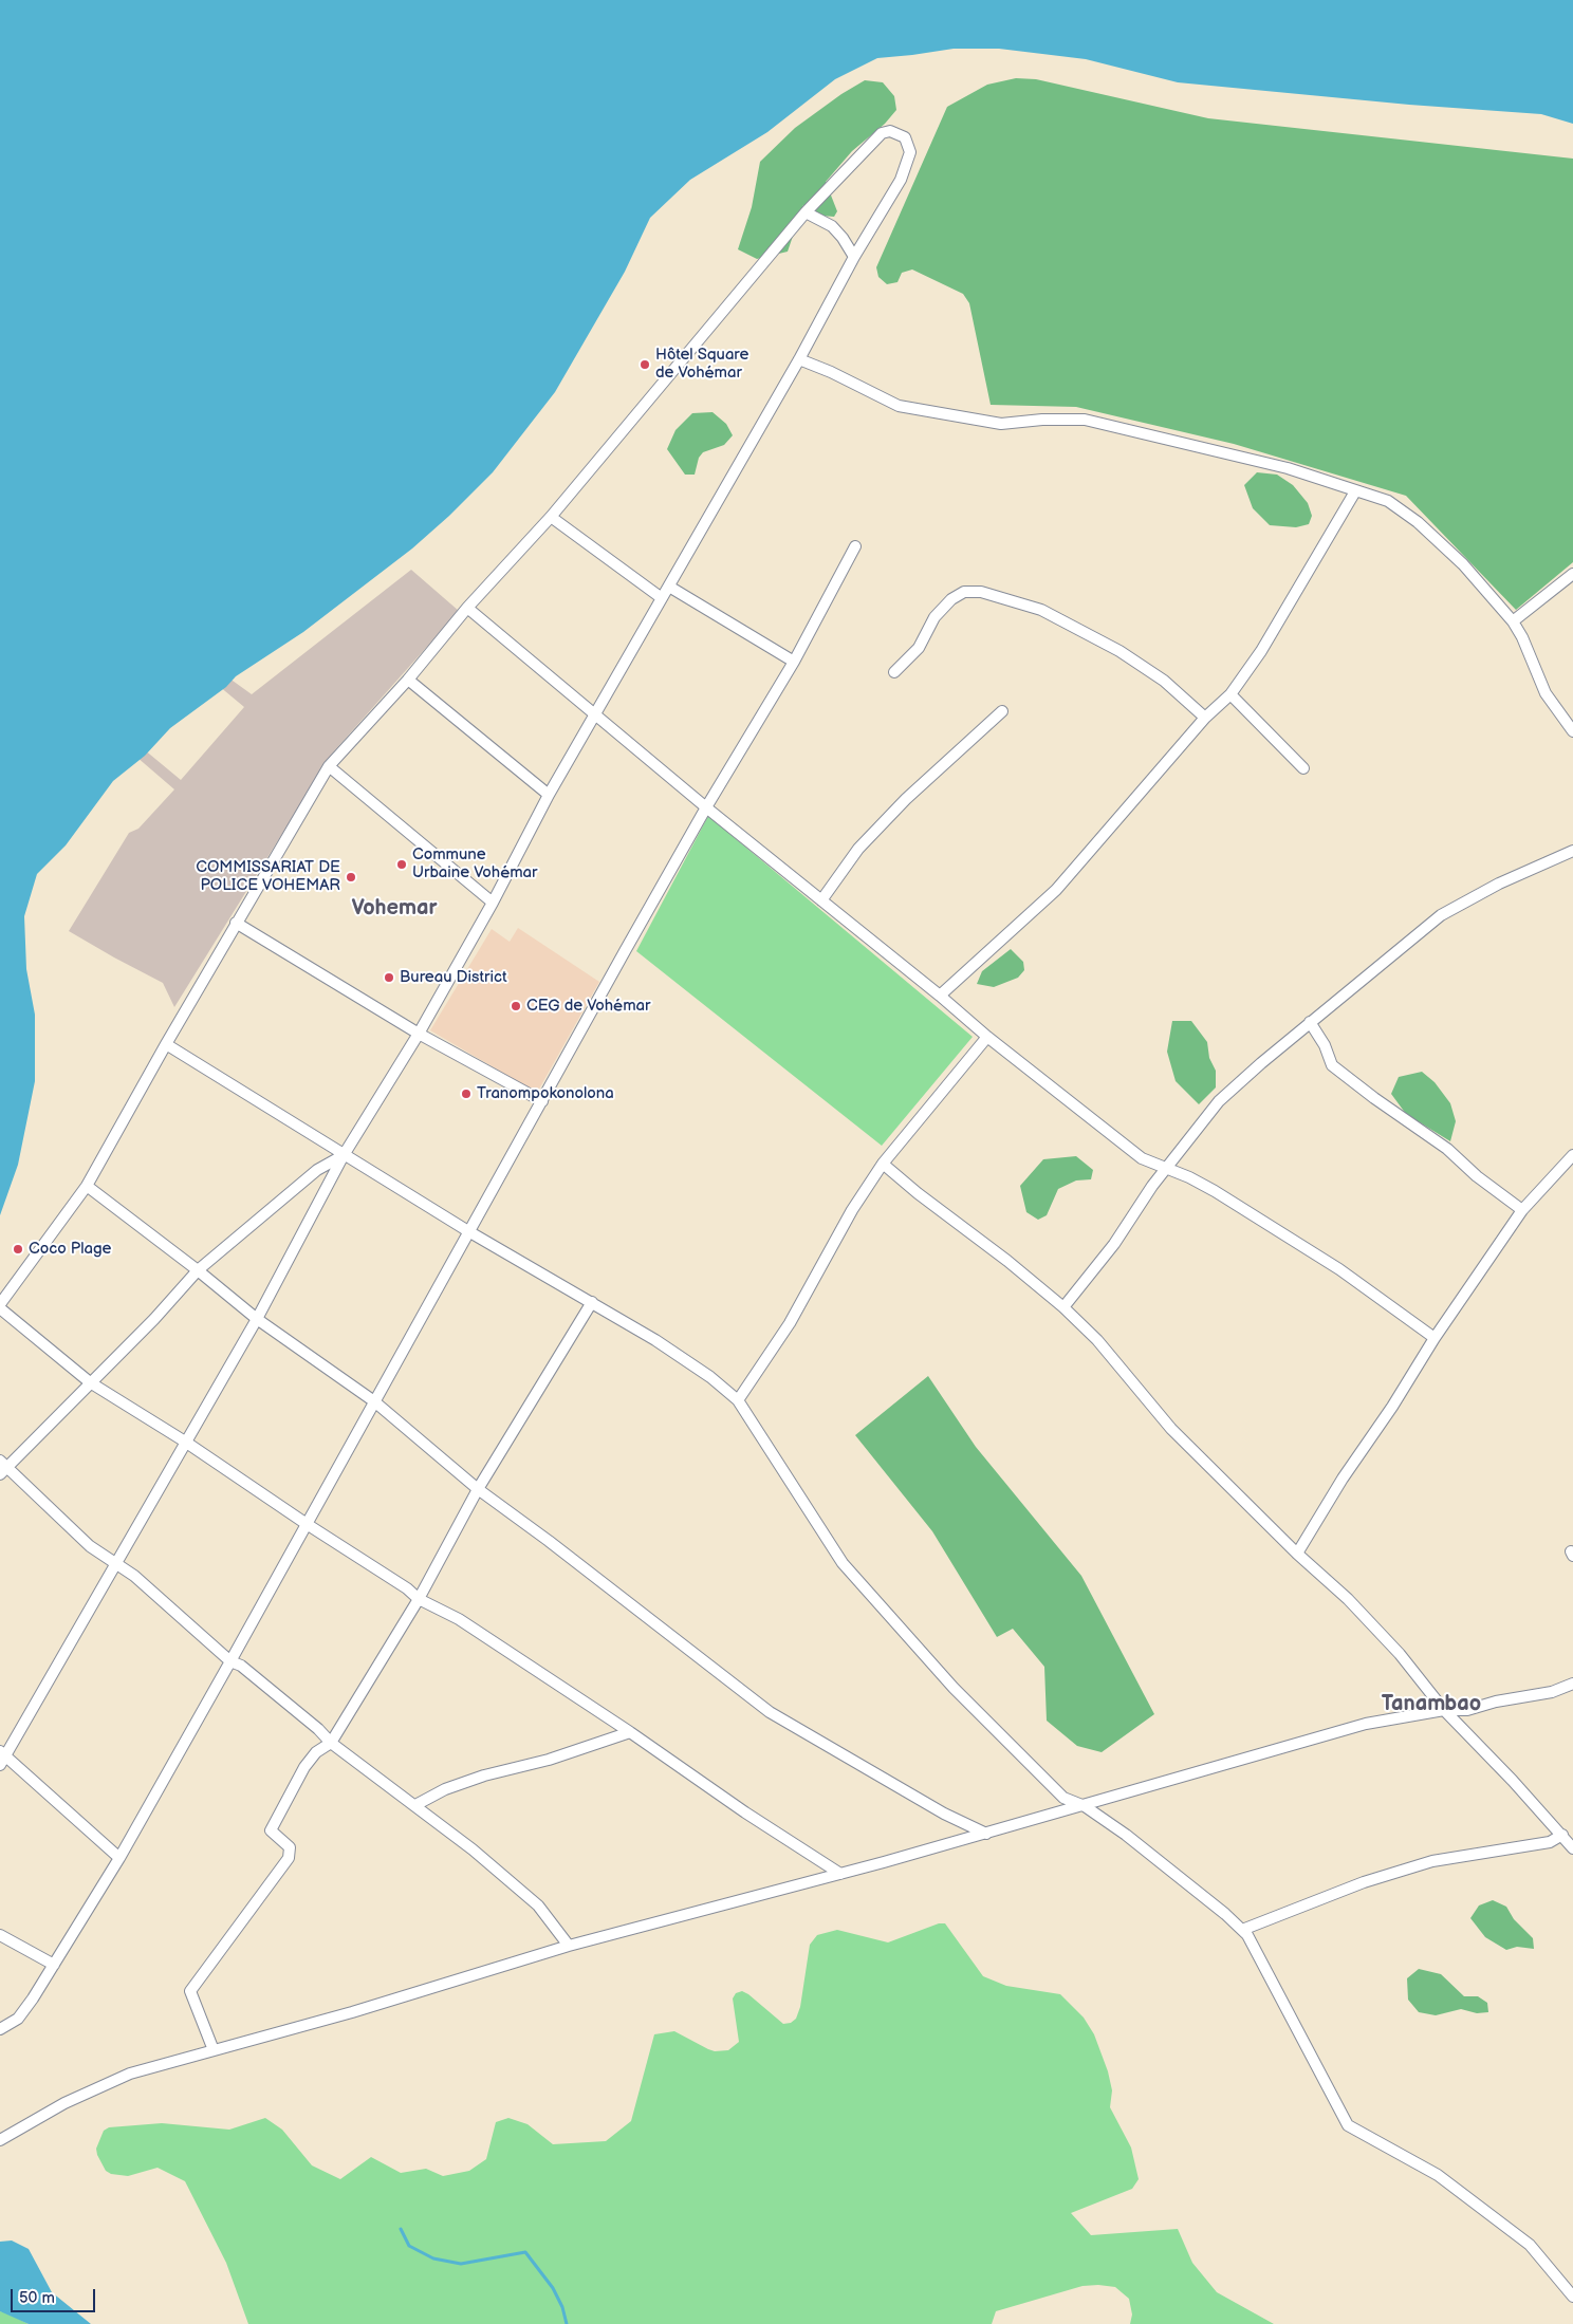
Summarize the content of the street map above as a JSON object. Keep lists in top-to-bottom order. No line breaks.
{"districts":["Vohemar","Tanambao"],"places":["Hôtel Square de Vohémar","Commune Urbaine Vohémar","COMMISSARIAT DE POLICE VOHEMAR","Bureau District","CEG de Vohémar","Tranompokonolona","Coco Plage"],"scale_bar":"50 m"}
